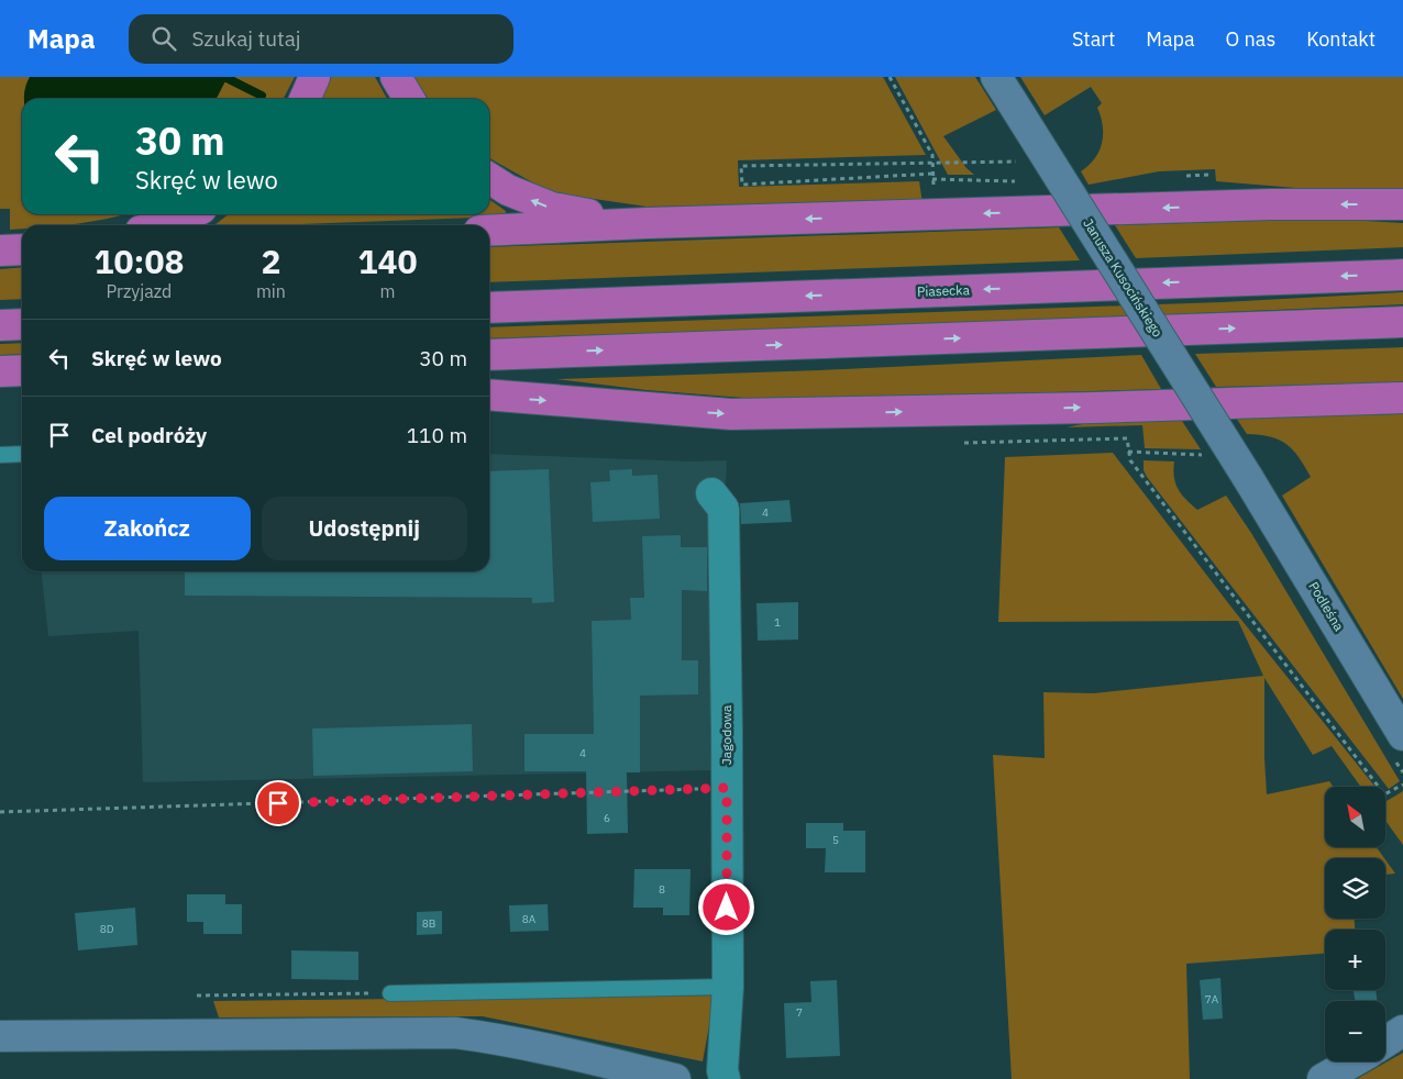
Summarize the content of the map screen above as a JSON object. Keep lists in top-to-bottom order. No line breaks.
{"streets":{"highway":["Piasecka"],"street":["Janusza Kusocińskiego","Podleśna","Jagodowa"]},"crossings":[["Janusza Kusocińskiego","Podleśna"]],"house_numbers":["4","1","4","6","5","8","8A","8B","8D","7A","7"],"north":"top left","page":{"header":"Mapa","search":"Szukaj tutaj","nav":["Start","Mapa","O nas","Kontakt"],"turn":["30 m","Skręć w lewo"],"eta":["10:08","Przyjazd","2","min","140","m"],"list":[{"name":"Skręć w lewo","value":"30 m"},{"name":"Cel podróży","value":"110 m"}],"buttons":["Zakończ","Udostępnij"],"map_buttons":["+","−"]}}
